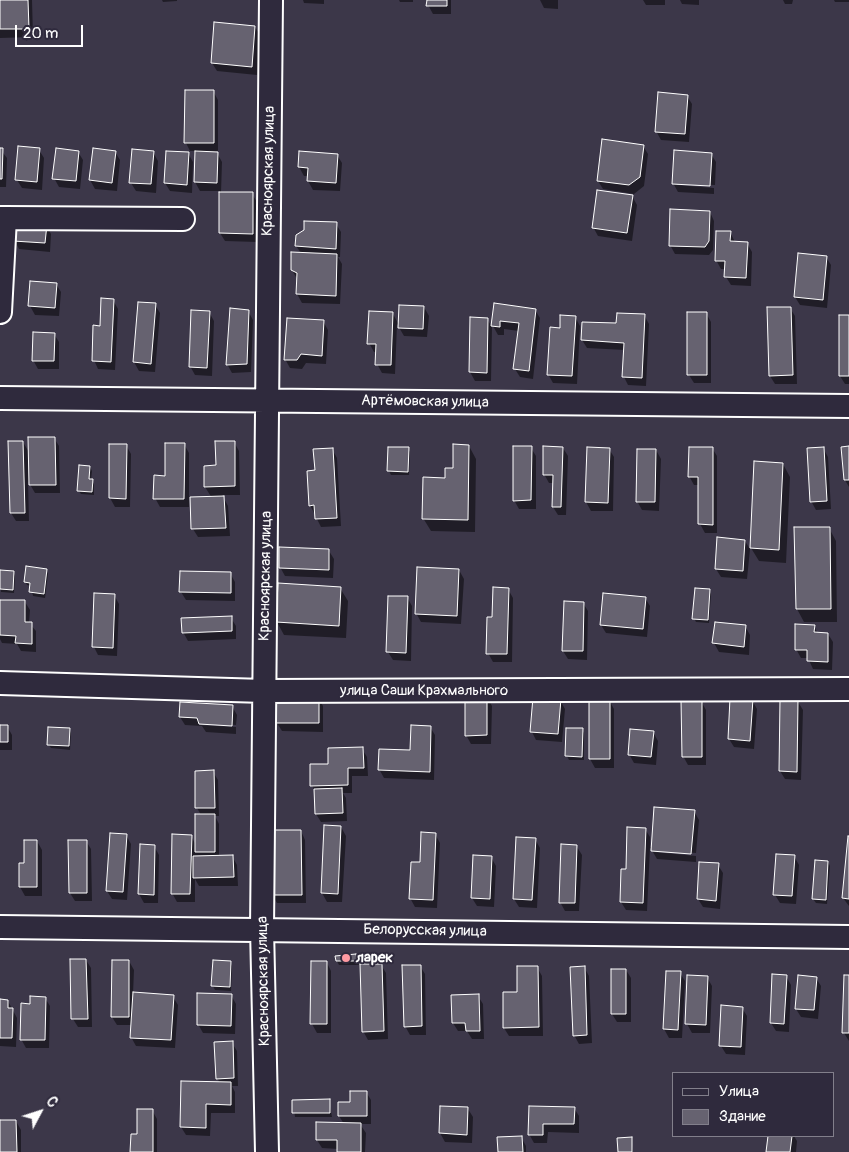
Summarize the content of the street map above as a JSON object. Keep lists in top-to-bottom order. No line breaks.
{"streets":{"street":["Красноярская улица","Артёмовская улица","улица Саши Крахмального","Белорусская улица"]},"crossings":[["Красноярская улица","Артёмовская улица"],["Красноярская улица","улица Саши Крахмального"],["Красноярская улица","Белорусская улица"]],"places":["ларек"],"legend":["Улица","Здание"],"scale_bar":"20 m","north":"top right"}
